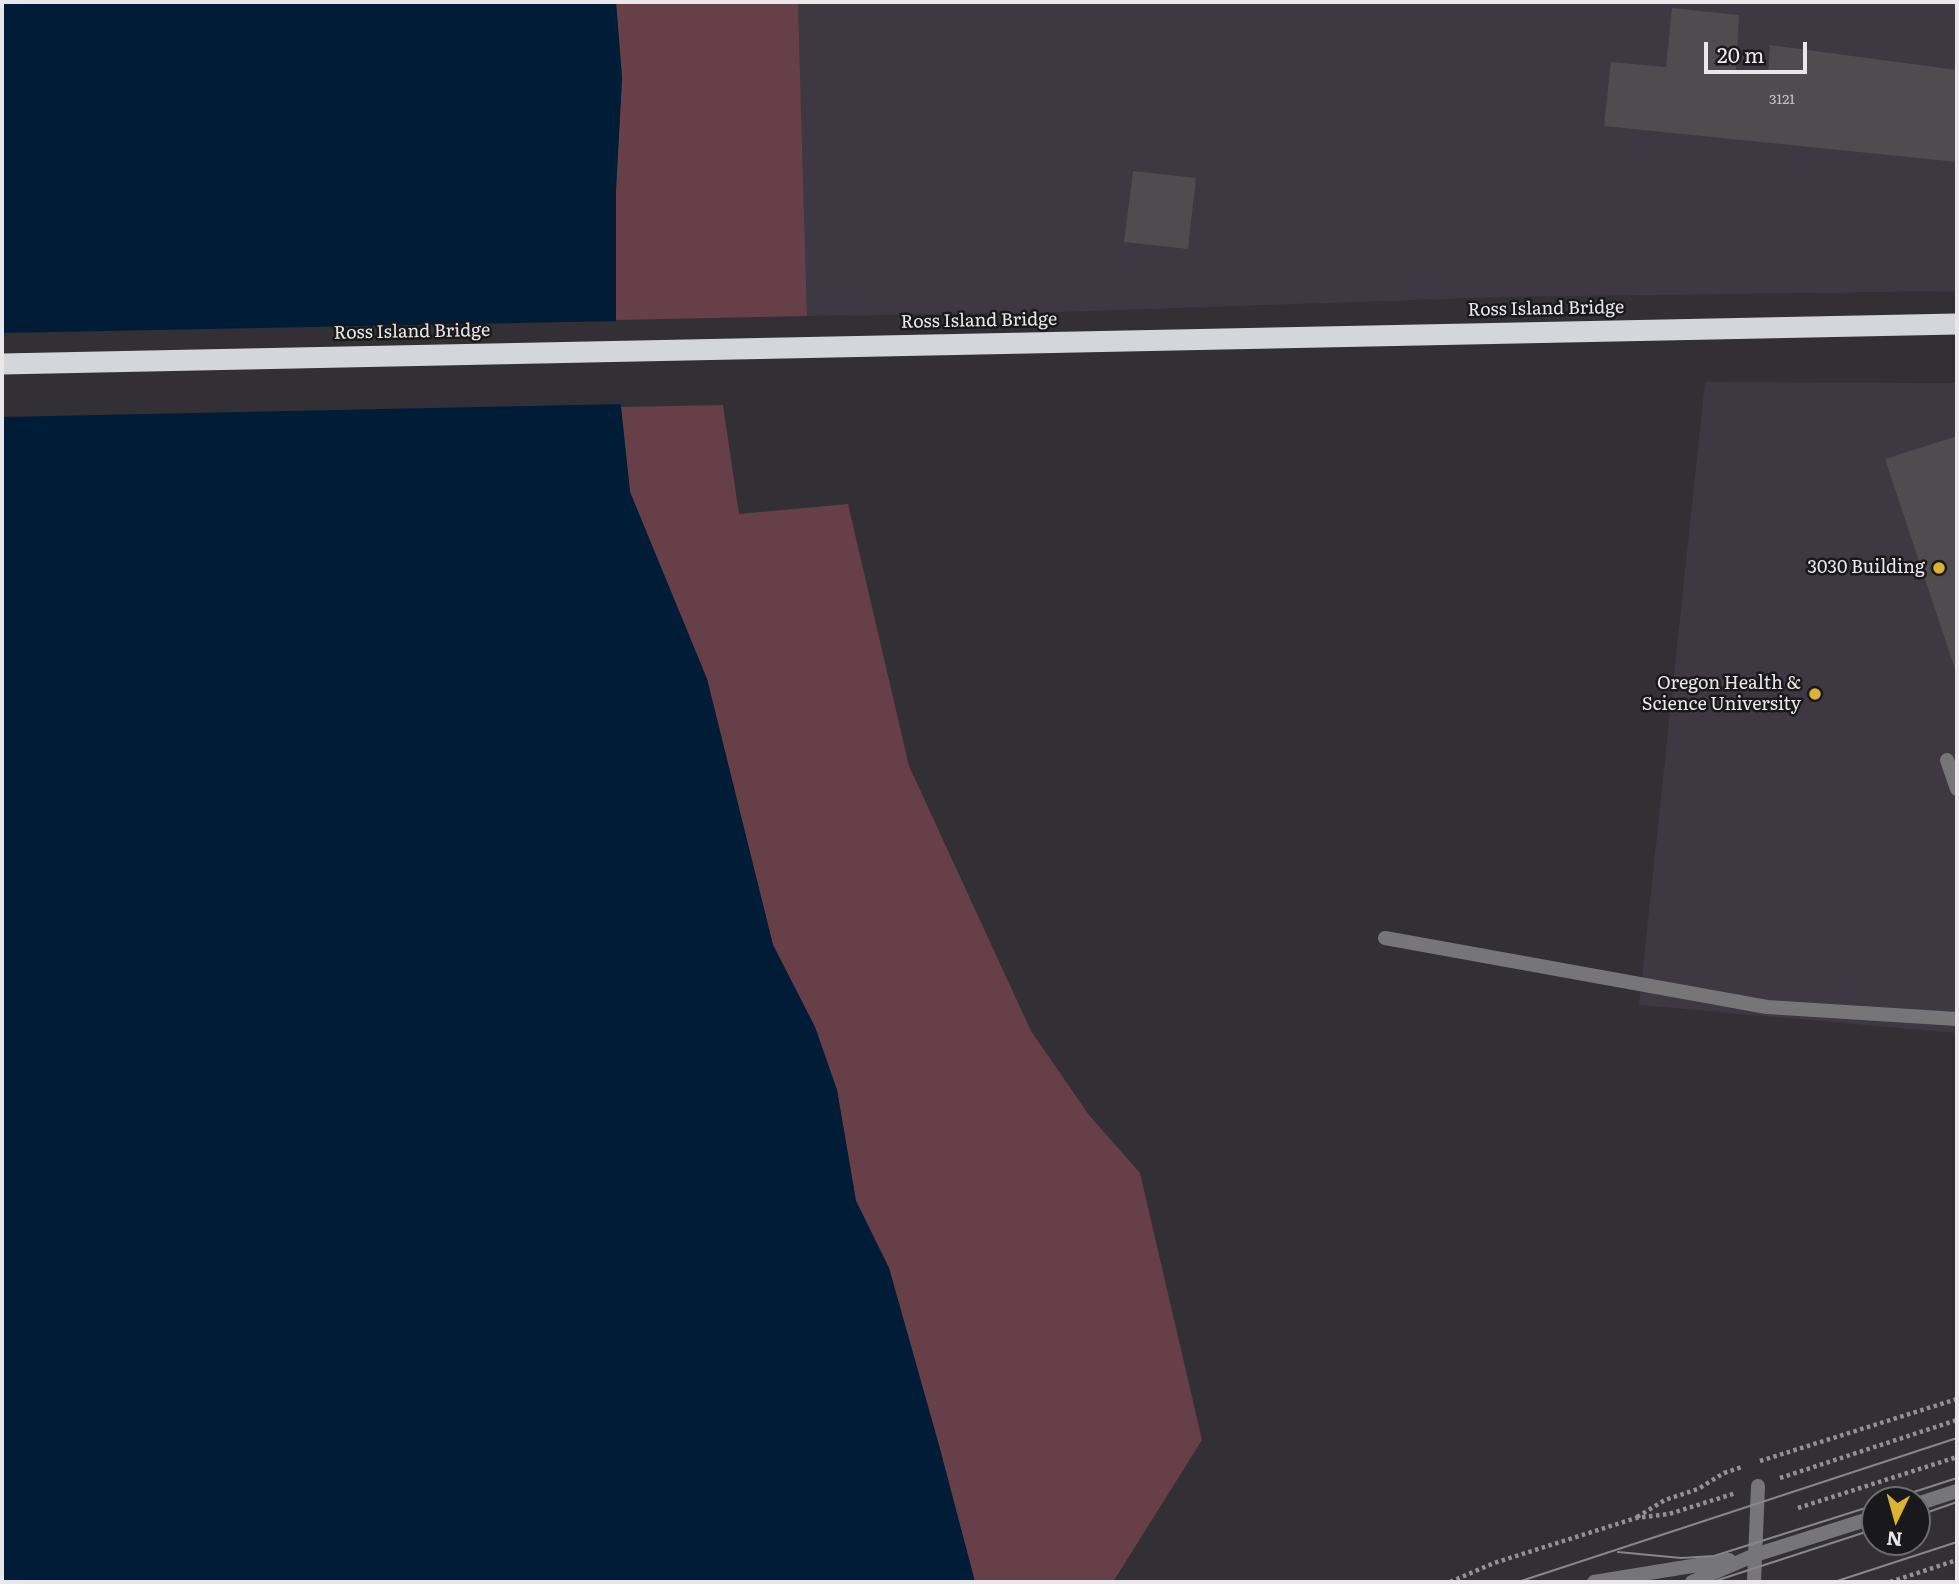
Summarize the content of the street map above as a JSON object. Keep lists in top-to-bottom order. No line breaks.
{"streets":{"highway":["Ross Island Bridge"]},"places":["3030 Building","Oregon Health & Science University"],"house_numbers":["3121"],"scale_bar":"20 m","north":"bottom"}
